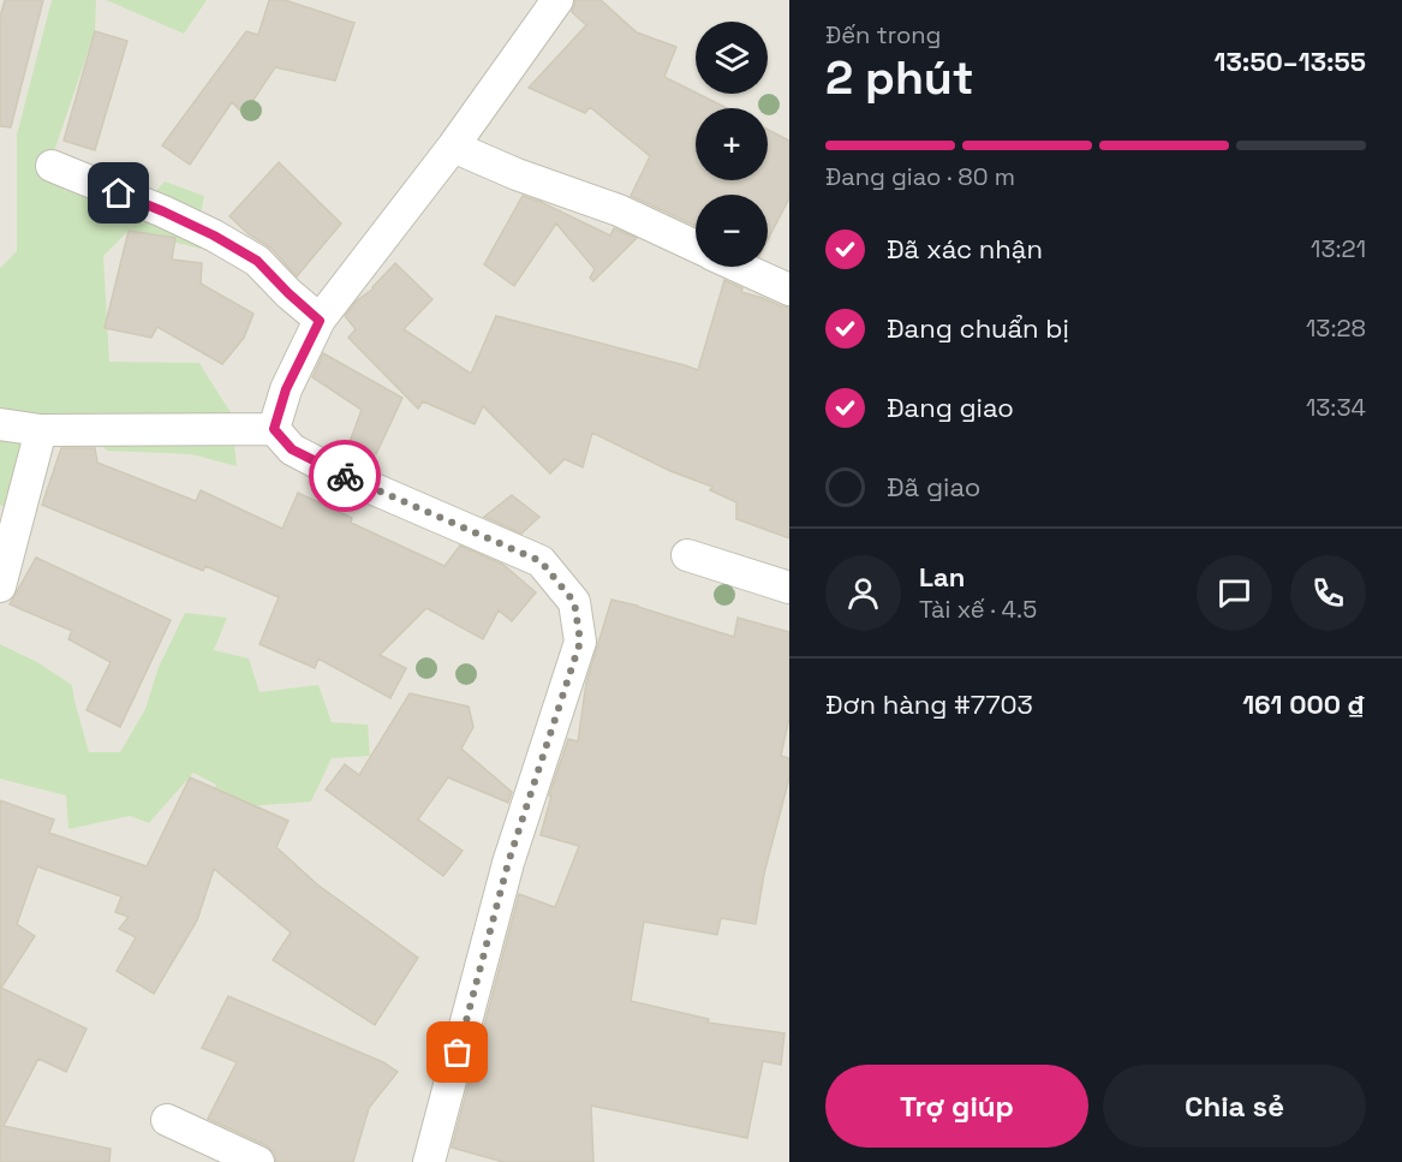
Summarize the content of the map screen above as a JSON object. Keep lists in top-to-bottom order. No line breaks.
{"page":{"heading":["2 phút","Đến trong","13:50–13:55"],"panel":["Lan","Tài xế · 4.5","Đơn hàng #7703","161 000 ₫"],"map_buttons":["+","−"],"bar":"Đang giao · 80 m","list":[["Đã xác nhận","13:21"],["Đang chuẩn bị","13:28"],["Đang giao","13:34"],"Đã giao"],"buttons":["Trợ giúp","Chia sẻ"]}}
